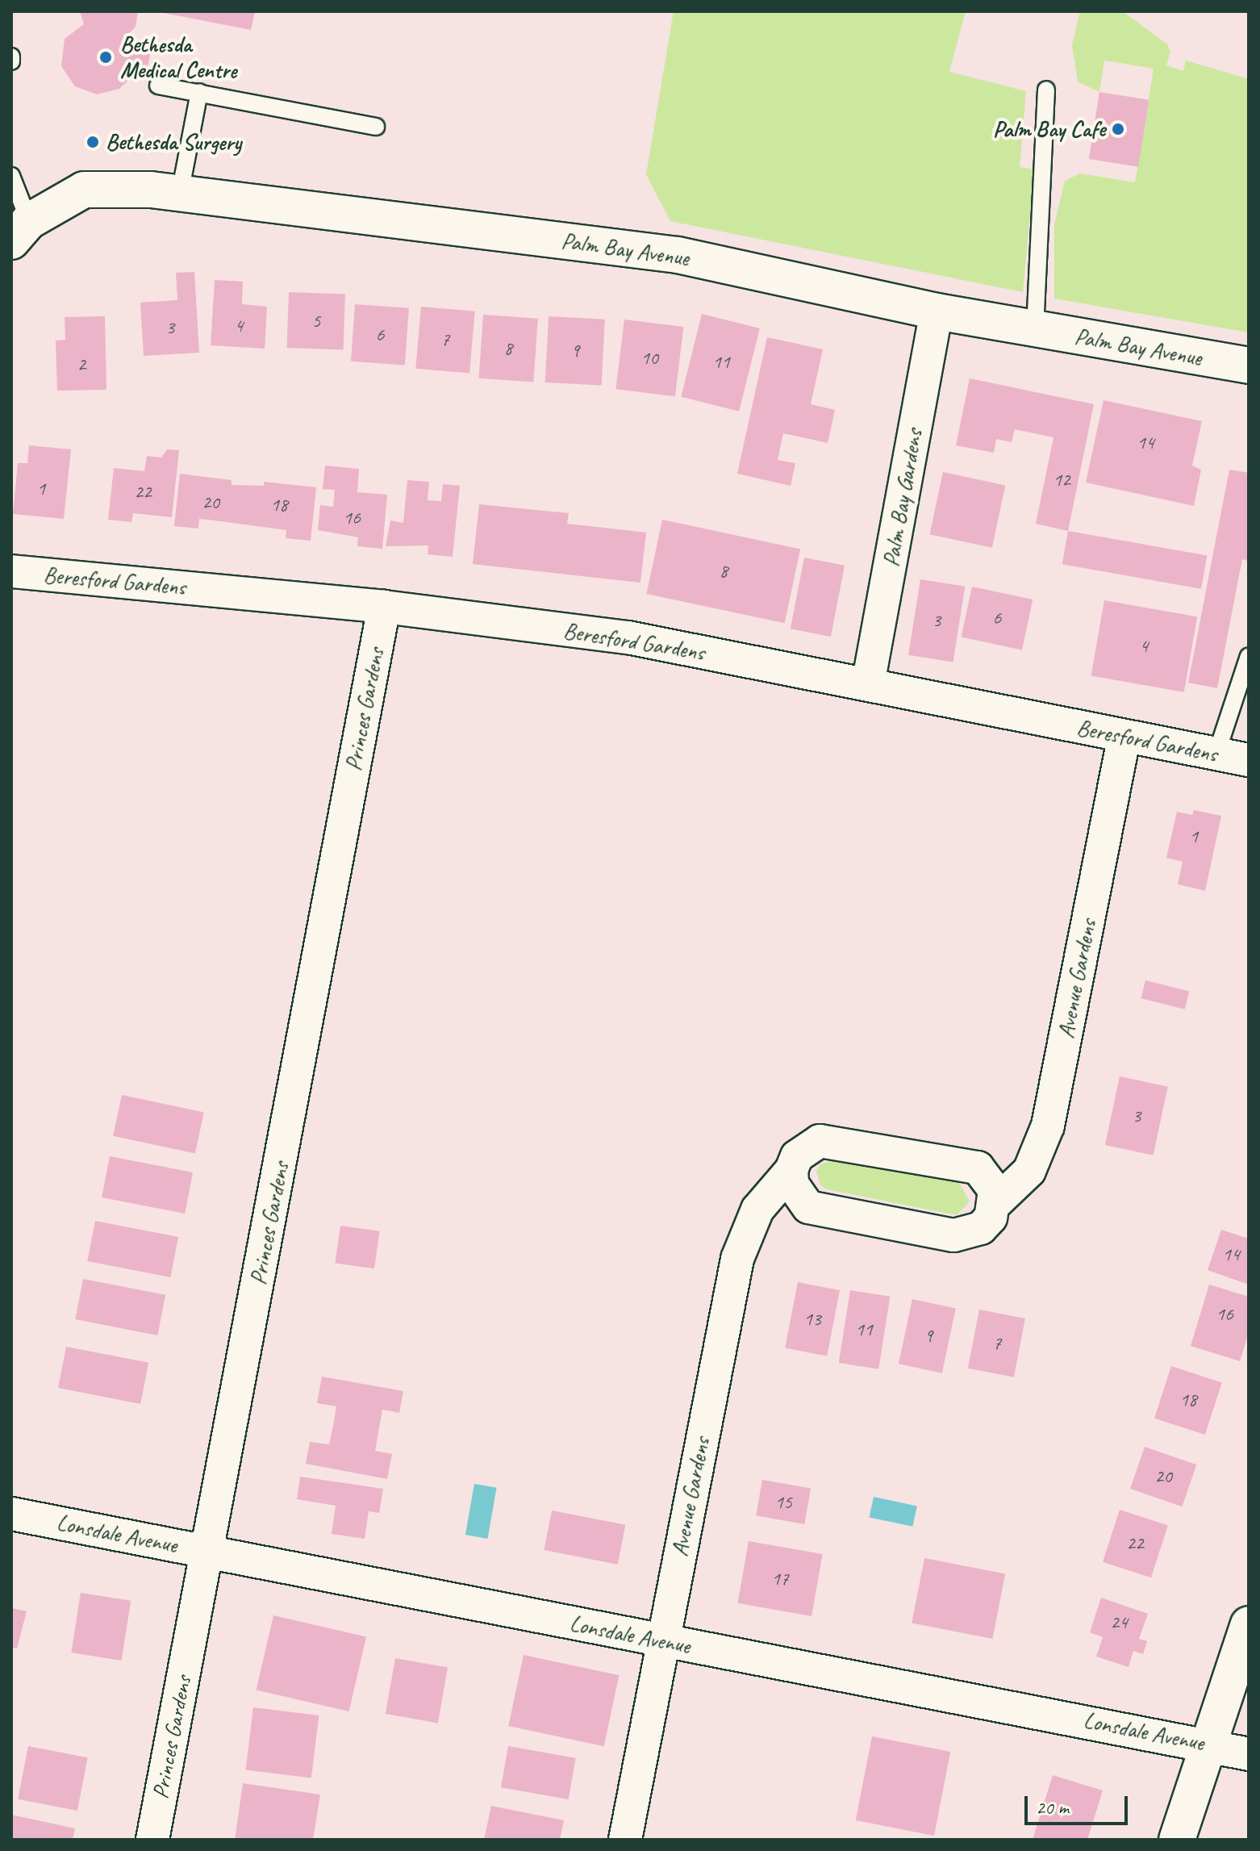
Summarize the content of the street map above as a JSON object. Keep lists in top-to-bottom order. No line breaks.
{"streets":{"main road":["Palm Bay Avenue"],"street":["Palm Bay Gardens","Beresford Gardens","Princes Gardens","Avenue Gardens","Lonsdale Avenue"]},"crossings":[["Palm Bay Avenue","Palm Bay Gardens"],["Palm Bay Gardens","Beresford Gardens"],["Beresford Gardens","Princes Gardens"],["Beresford Gardens","Avenue Gardens"],["Princes Gardens","Lonsdale Avenue"],["Avenue Gardens","Lonsdale Avenue"]],"places":["Bethesda Medical Centre","Palm Bay Cafe","Bethesda Surgery"],"house_numbers":["5","4","3","6","7","8","9","10","11","2","14","12","1","22","20","18","16","8","6","3","4","1","3","14","16","13","11","9","7","18","20","15","22","17","24"],"scale_bar":"20 m"}
